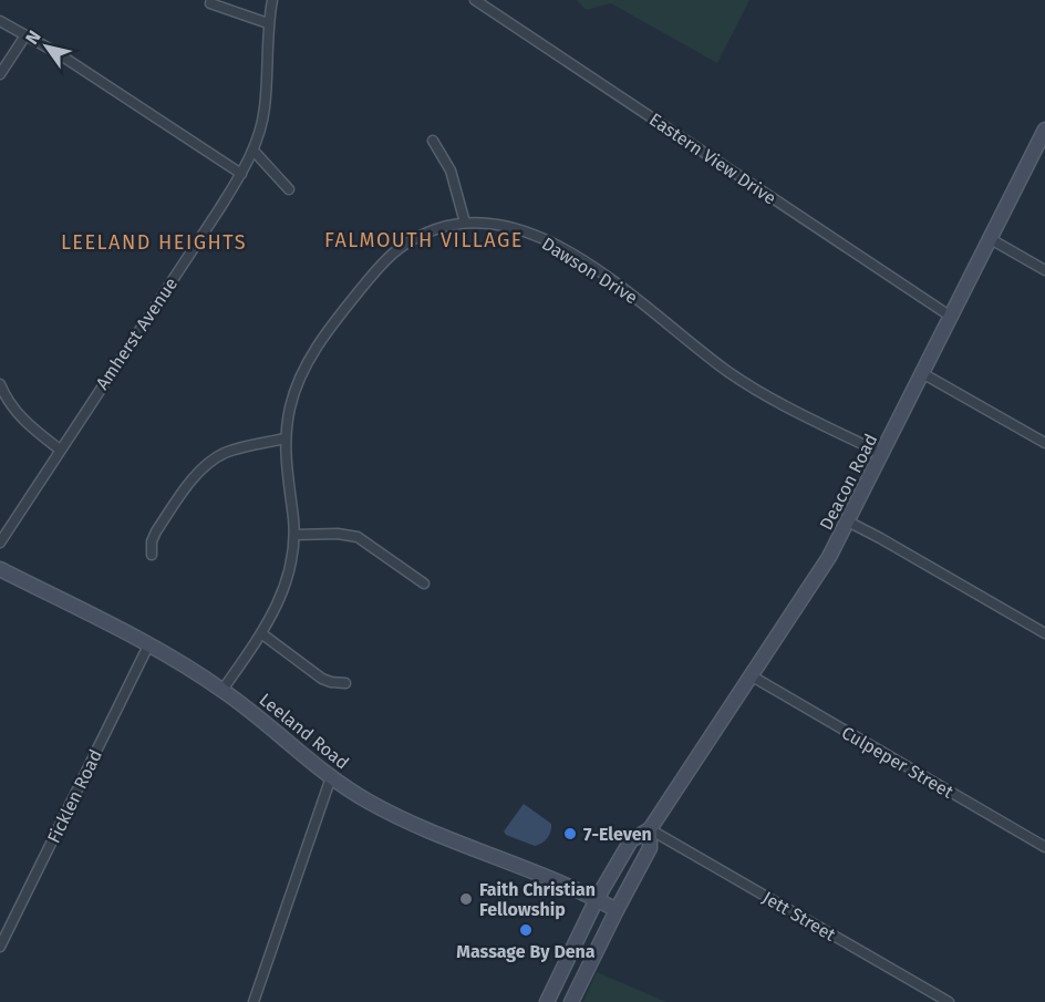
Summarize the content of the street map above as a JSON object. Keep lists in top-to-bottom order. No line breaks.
{"streets":{"main road":["Deacon Road","Leeland Road"],"street":["Eastern View Drive","Dawson Drive","Amherst Avenue","Culpeper Street","Ficklen Road","Jett Street"]},"crossings":[["Eastern View Drive","Deacon Road"],["Dawson Drive","Deacon Road"],["Dawson Drive","Leeland Road"],["Deacon Road","Leeland Road"],["Deacon Road","Culpeper Street"],["Deacon Road","Jett Street"],["Leeland Road","Ficklen Road"]],"districts":["FALMOUTH VILLAGE","LEELAND HEIGHTS"],"places":["7-Eleven","Faith Christian Fellowship","Massage By Dena"],"north":"top left"}
